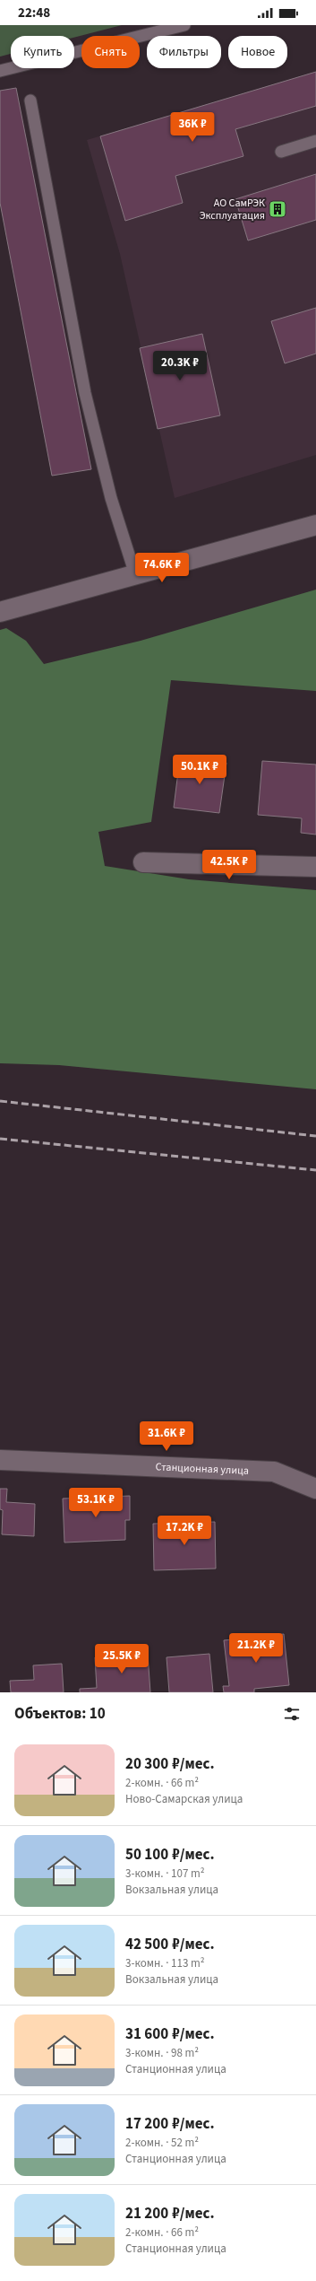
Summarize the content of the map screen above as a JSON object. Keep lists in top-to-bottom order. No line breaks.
{"streets":{"street":["Станционная улица"]},"places":{"building":["АО СамРЭК Эксплуатация"]},"page":{"status":"22:48","chip":["Купить","Снять","Фильтры","Новое"],"price":["36K ₽","20.3K ₽","74.6K ₽","50.1K ₽","42.5K ₽","31.6K ₽","53.1K ₽","17.2K ₽","21.2K ₽","25.5K ₽"],"heading":"Объектов: 10","list":[{"name":"20 300 ₽/мес.","note":"2-комн. · 66 m² · Ново-Самарская улица"},{"name":"50 100 ₽/мес.","note":"3-комн. · 107 m² · Вокзальная улица"},{"name":"42 500 ₽/мес.","note":"3-комн. · 113 m² · Вокзальная улица"},{"name":"31 600 ₽/мес.","note":"3-комн. · 98 m² · Станционная улица"},{"name":"17 200 ₽/мес.","note":"2-комн. · 52 m² · Станционная улица"},{"name":"21 200 ₽/мес.","note":"2-комн. · 66 m² · Станционная улица"}]}}
